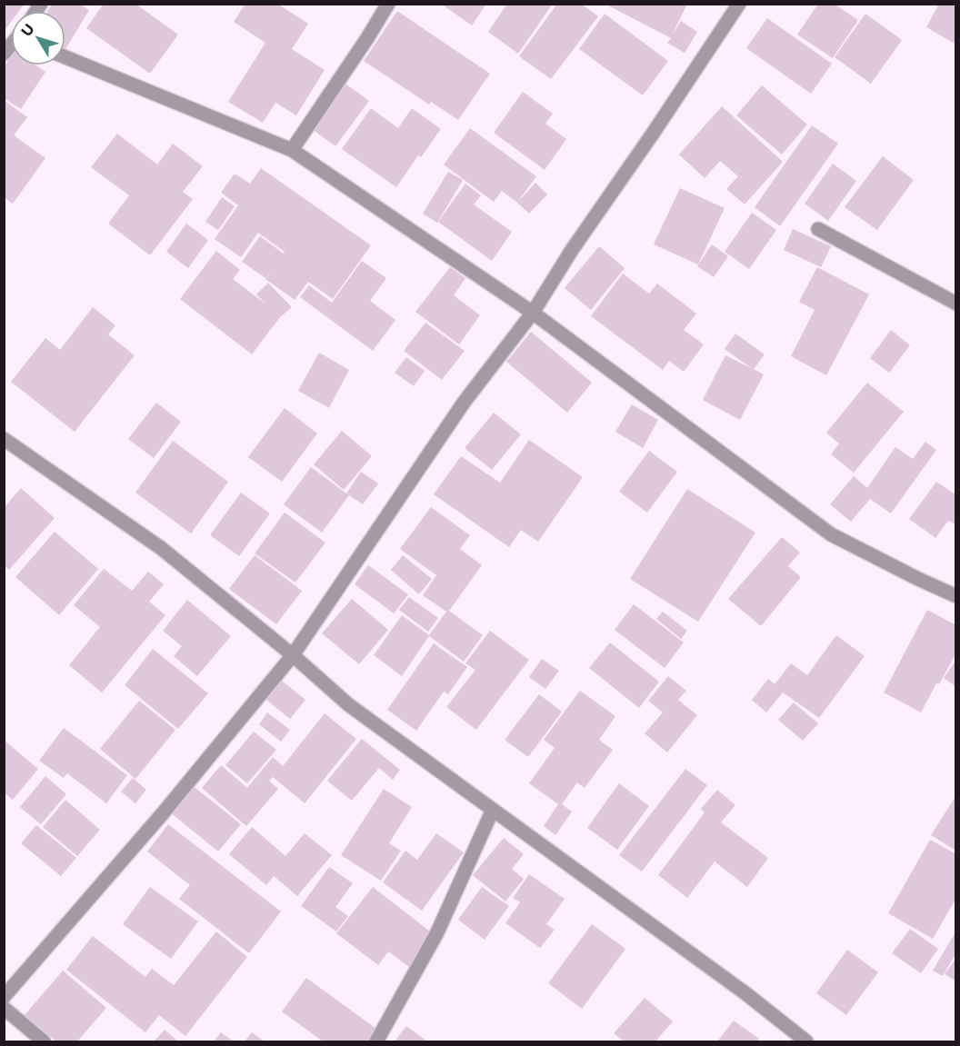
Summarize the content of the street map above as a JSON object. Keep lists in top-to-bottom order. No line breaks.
{"north":"top left"}
